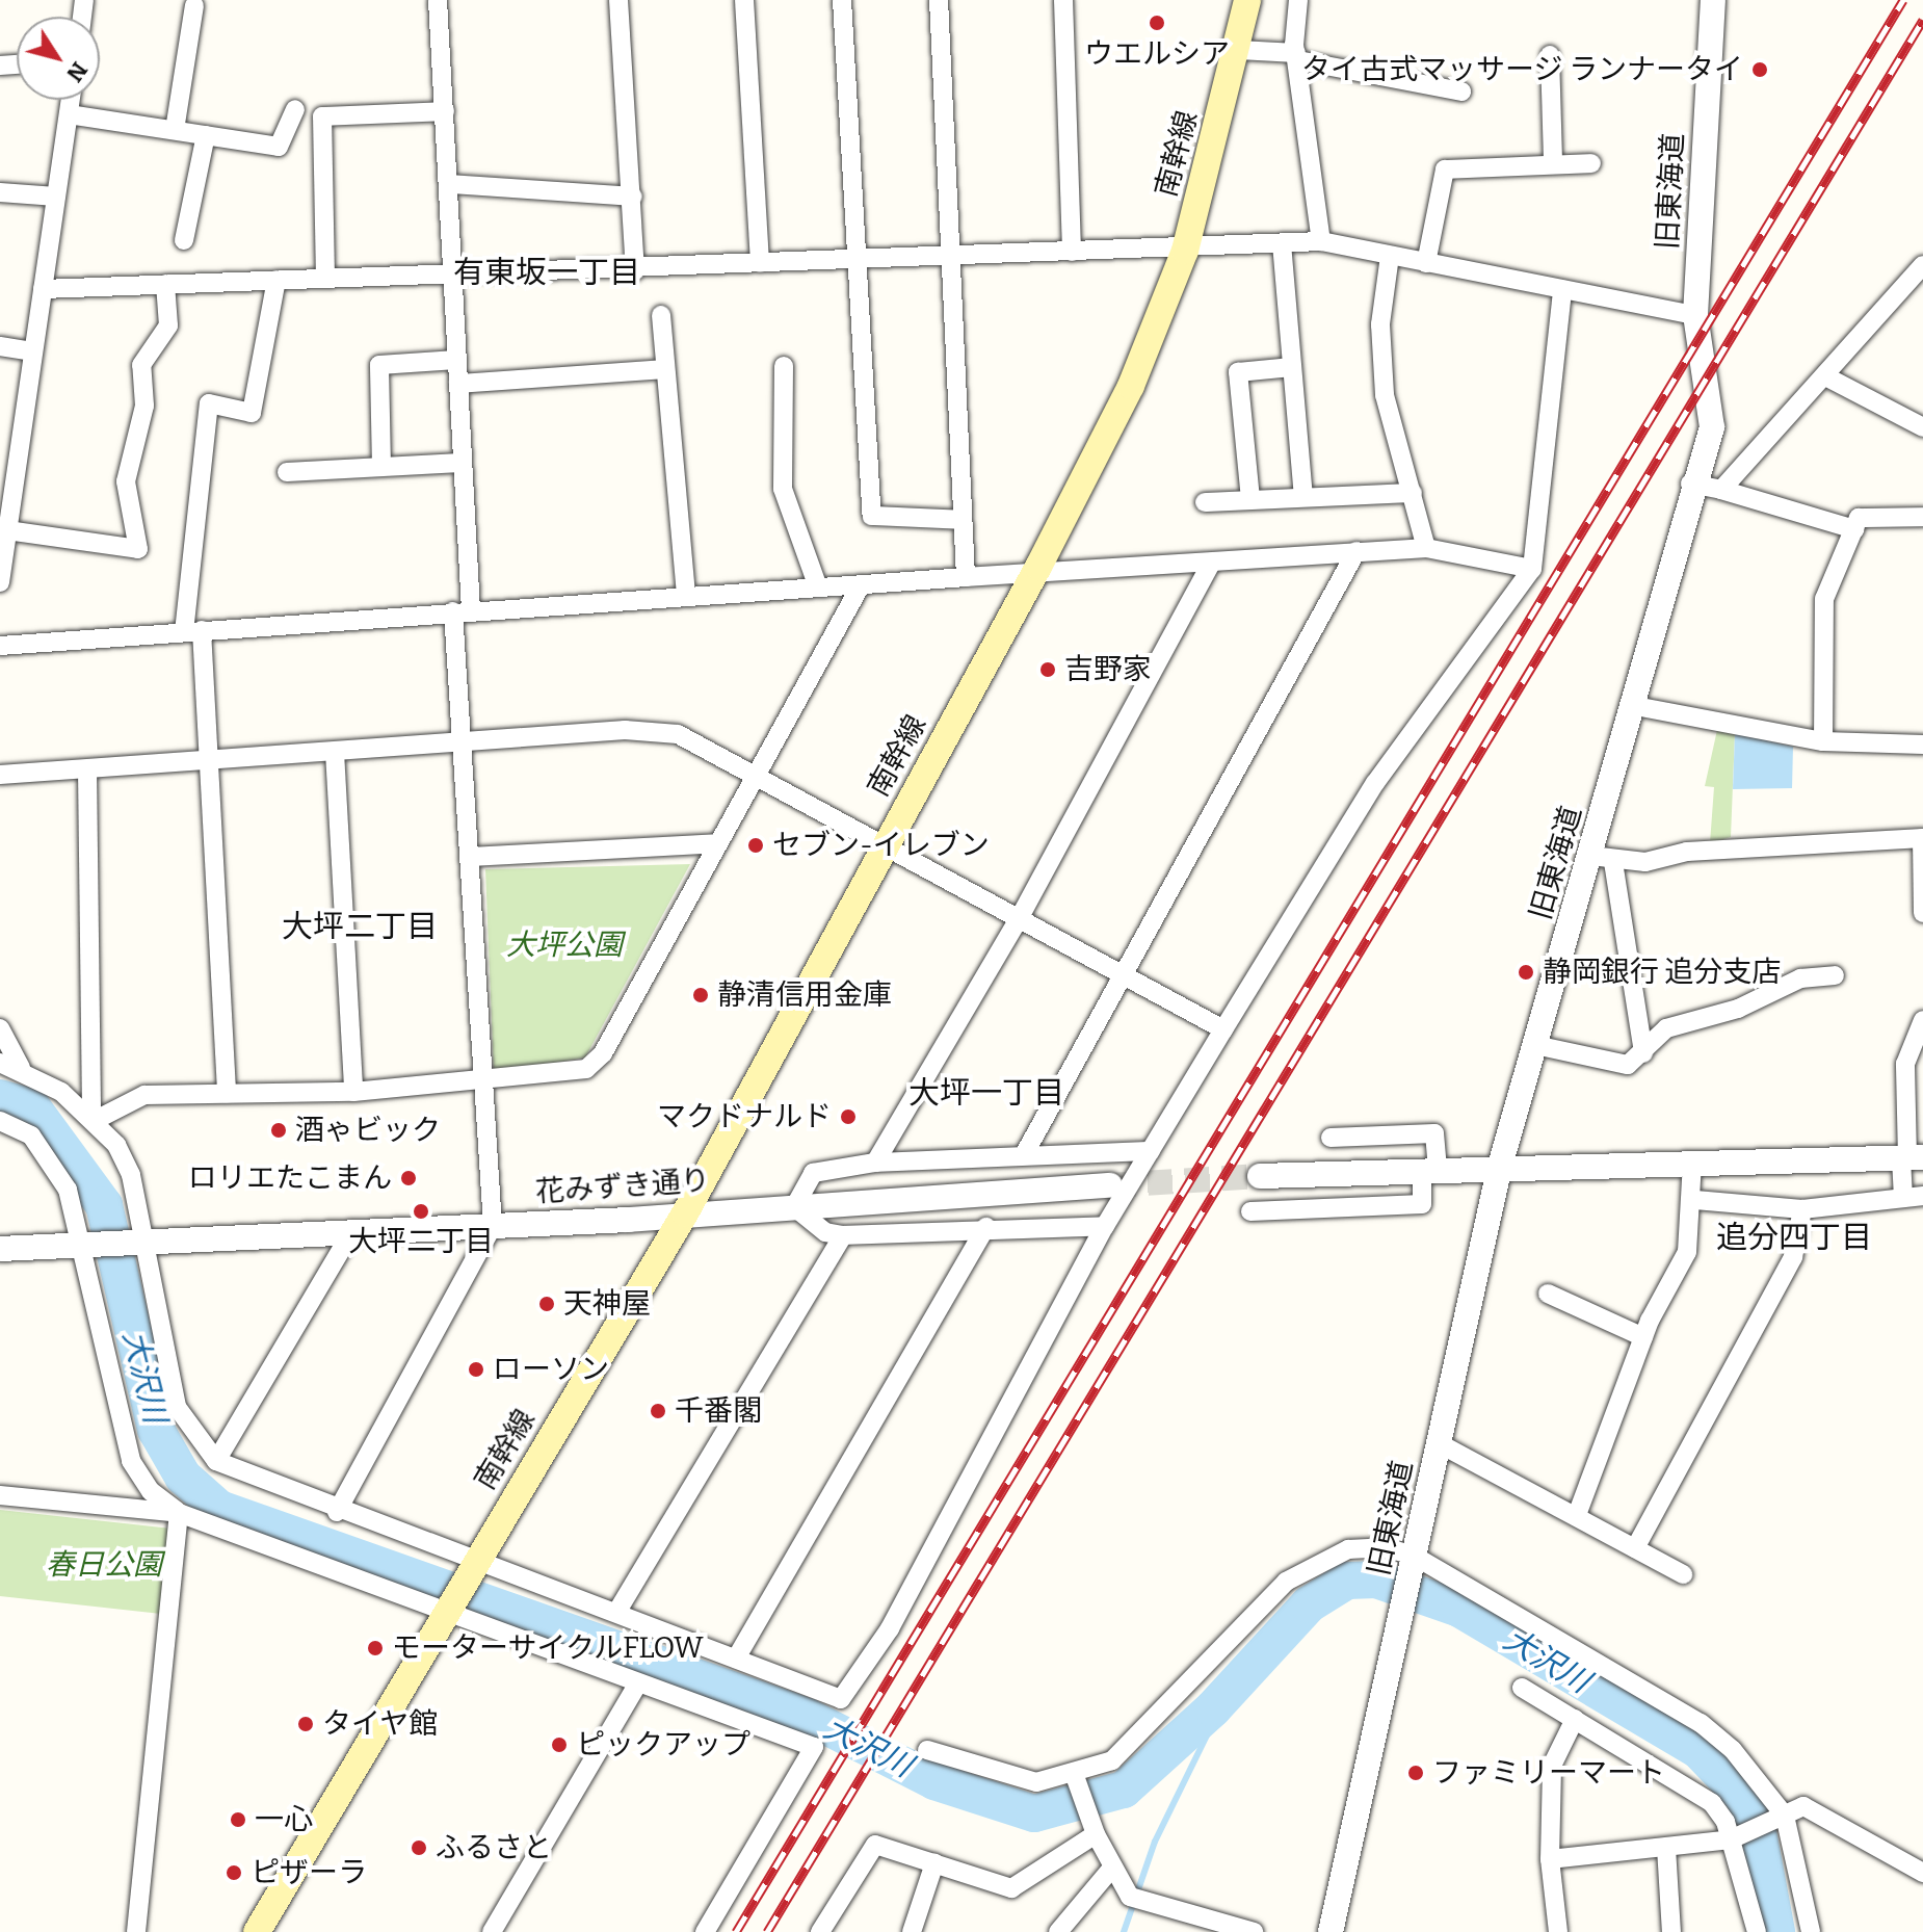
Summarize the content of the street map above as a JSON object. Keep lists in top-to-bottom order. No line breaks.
{"streets":{"main road":["南幹線"],"street":["旧東海道","花みずき通り"]},"crossings":[["南幹線","花みずき通り"]],"districts":["有東坂一丁目","大坪二丁目","大坪一丁目","追分四丁目"],"water":["大沢川"],"parks":["大坪公園","春日公園"],"places":["ウエルシア","タイ古式マッサージ ランナータイ","吉野家","セブン-イレブン","静岡銀行 追分支店","静清信用金庫","マクドナルド","酒ゃビック","ロリエたこまん","大坪二丁目","天神屋","ローソン","千番閣","モーターサイクルFLOW","タイヤ館","ピックアップ","ファミリーマート","一心","ふるさと","ピザーラ"],"north":"bottom right"}
